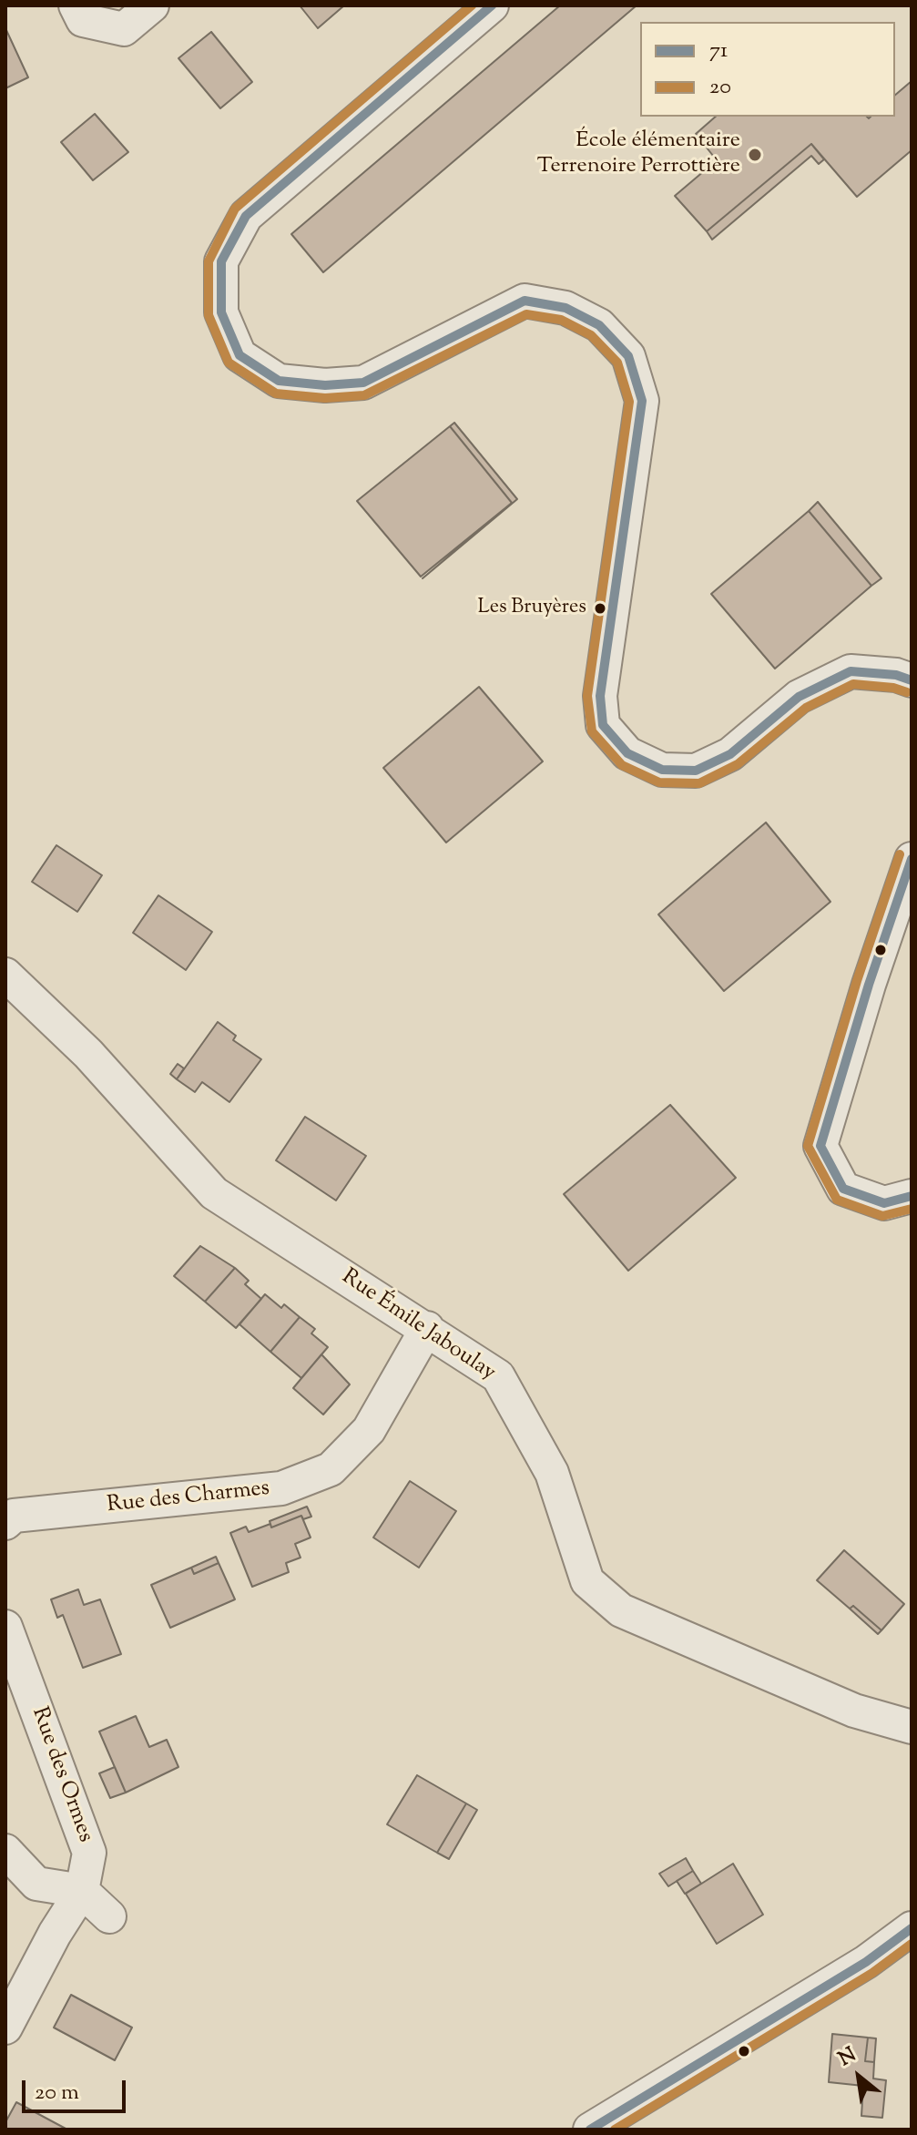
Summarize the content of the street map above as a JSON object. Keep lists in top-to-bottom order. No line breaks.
{"streets":{"street":["Rue Émile Jaboulay","Rue des Charmes","Rue des Ormes"]},"crossings":[["Rue Émile Jaboulay","Rue des Charmes"]],"places":["École élémentaire Terrenoire Perrottière","Les Bruyères"],"lines":["transit line 71","transit line 20"],"legend":["71","20"],"scale_bar":"20 m","north":"top left"}
